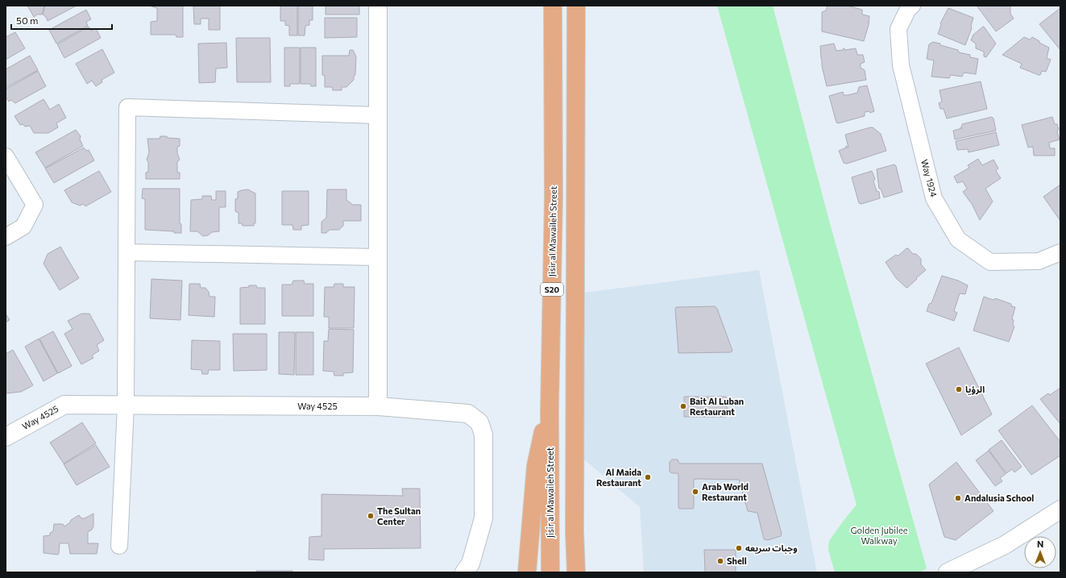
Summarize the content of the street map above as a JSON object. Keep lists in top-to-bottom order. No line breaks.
{"streets":{"main road":["Jisir al Mawaileh Street","S20"],"street":["Way 1924","Way 4525"]},"parks":["Golden Jubilee Walkway"],"places":["الرؤيا","Bait Al Luban Restaurant","Al Maida Restaurant","Arab World Restaurant","Andalusia School","The Sultan Center","وجبات سريعه","Shell"],"scale_bar":"50 m","north":"top"}
